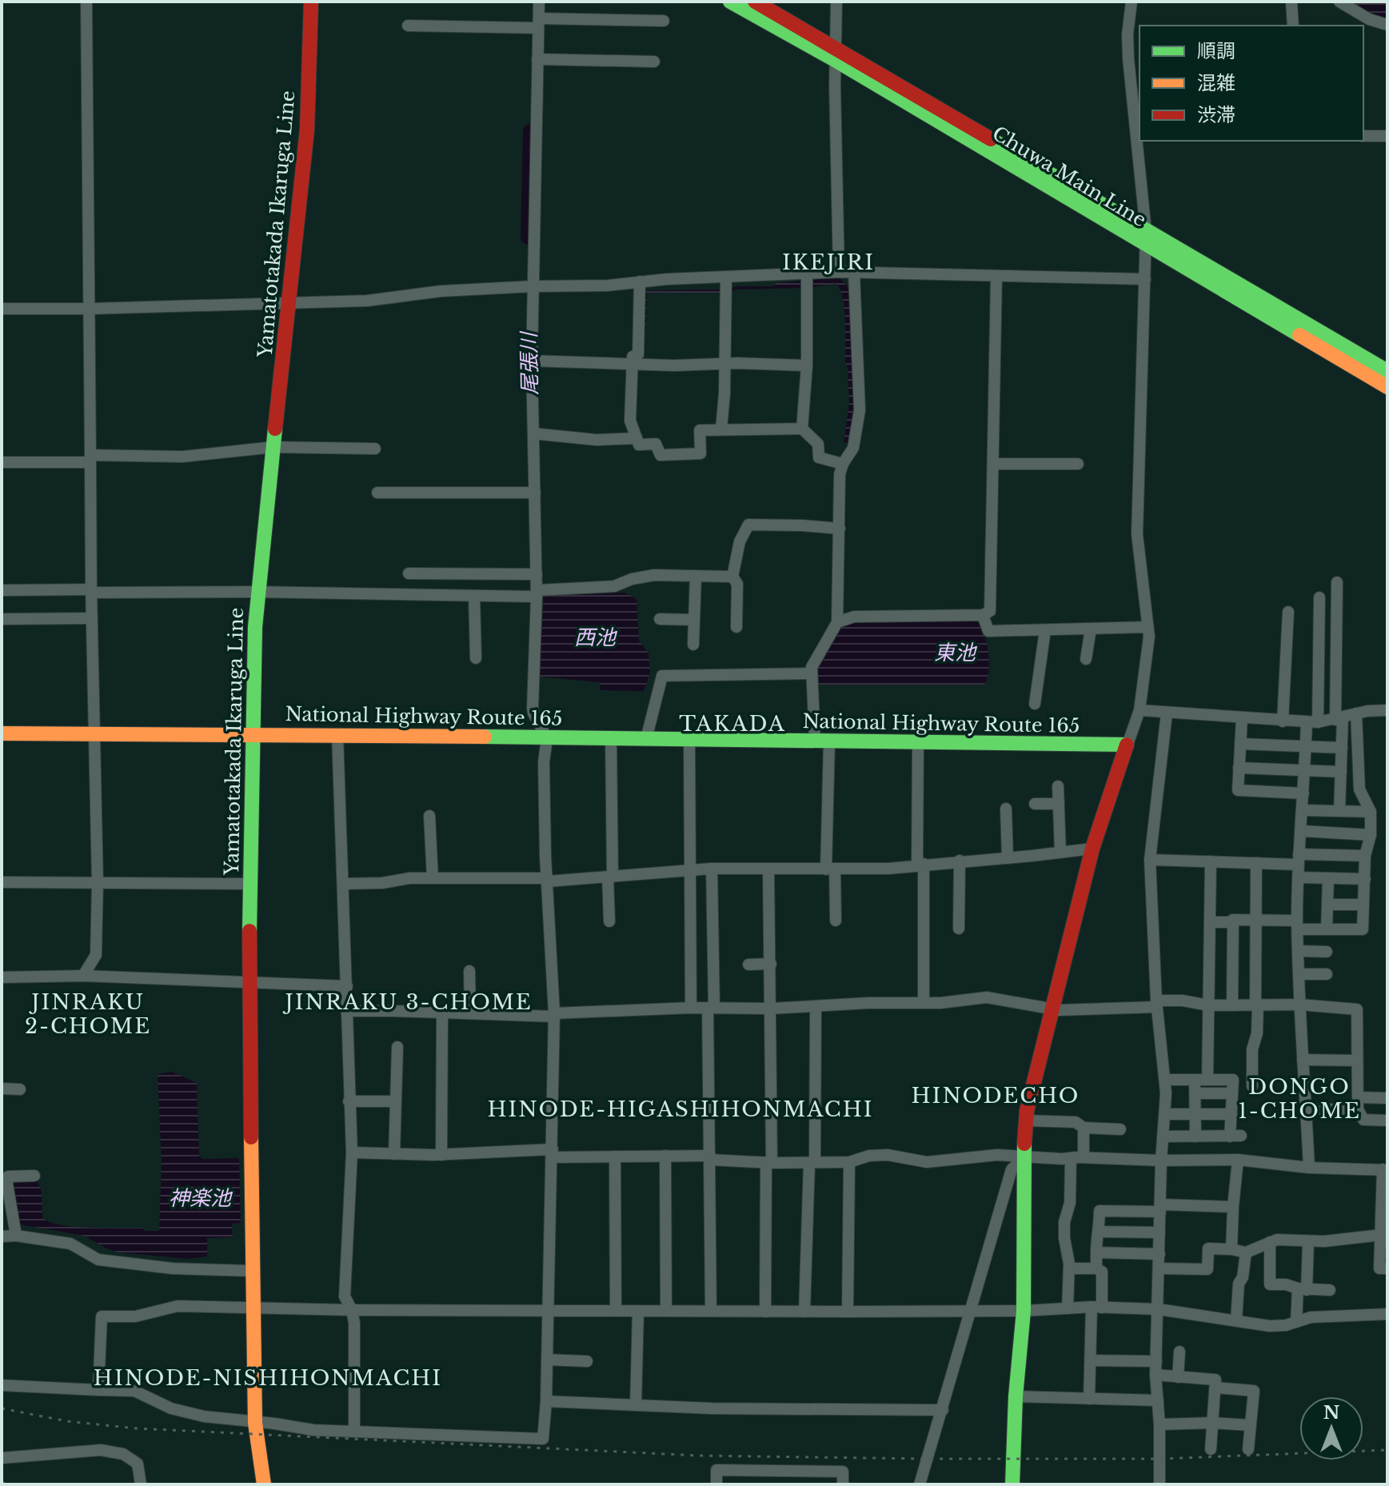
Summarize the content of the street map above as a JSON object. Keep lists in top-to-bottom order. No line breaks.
{"streets":{"main road":["Chuwa Main Line","Yamatotakada Ikaruga Line","National Highway Route 165"]},"crossings":[["Yamatotakada Ikaruga Line","National Highway Route 165"]],"districts":["IKEJIRI","TAKADA","JINRAKU 2-CHOME","JINRAKU 3-CHOME","DONGO 1-CHOME","HINODECHO","HINODE-HIGASHIHONMACHI","HINODE-NISHIHONMACHI"],"water":["尾張川","西池","東池","神楽池"],"legend":["順調","混雑","渋滞"],"north":"top"}
